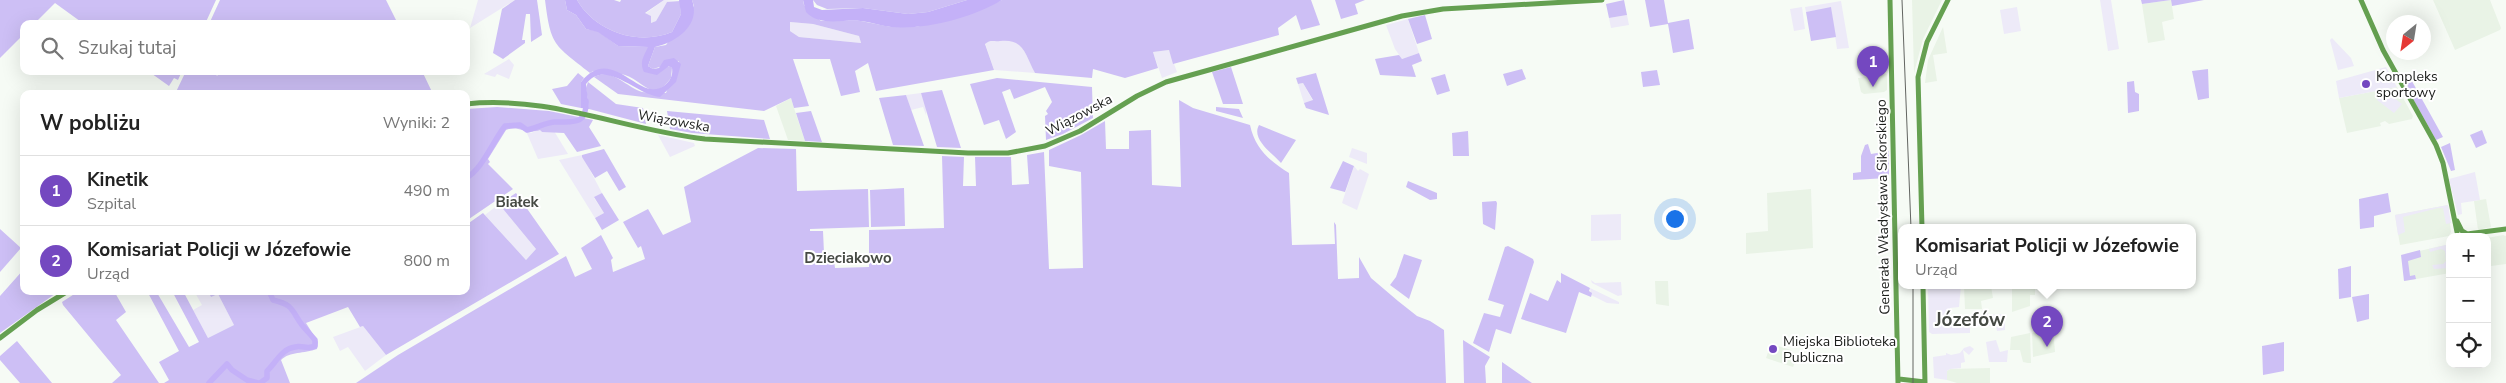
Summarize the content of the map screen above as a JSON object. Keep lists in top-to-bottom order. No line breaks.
{"streets":{"main road":["Wiązowska","Generała Władysława Sikorskiego"]},"districts":["Białek","Dzieciakowo","Józefów"],"places":["Kompleks sportowy","Miejska Biblioteka Publiczna"],"north":"bottom left","page":{"search":"Szukaj tutaj","pins":["1","2"],"heading":["W pobliżu","Wyniki: 2"],"list":[{"mark":"1","name":"Kinetik","note":"Szpital","value":"490 m"},{"mark":"2","name":"Komisariat Policji w Józefowie","note":"Urząd","value":"800 m"}],"popup":["Komisariat Policji w Józefowie","Urząd"],"map_buttons":["+","−"]}}
